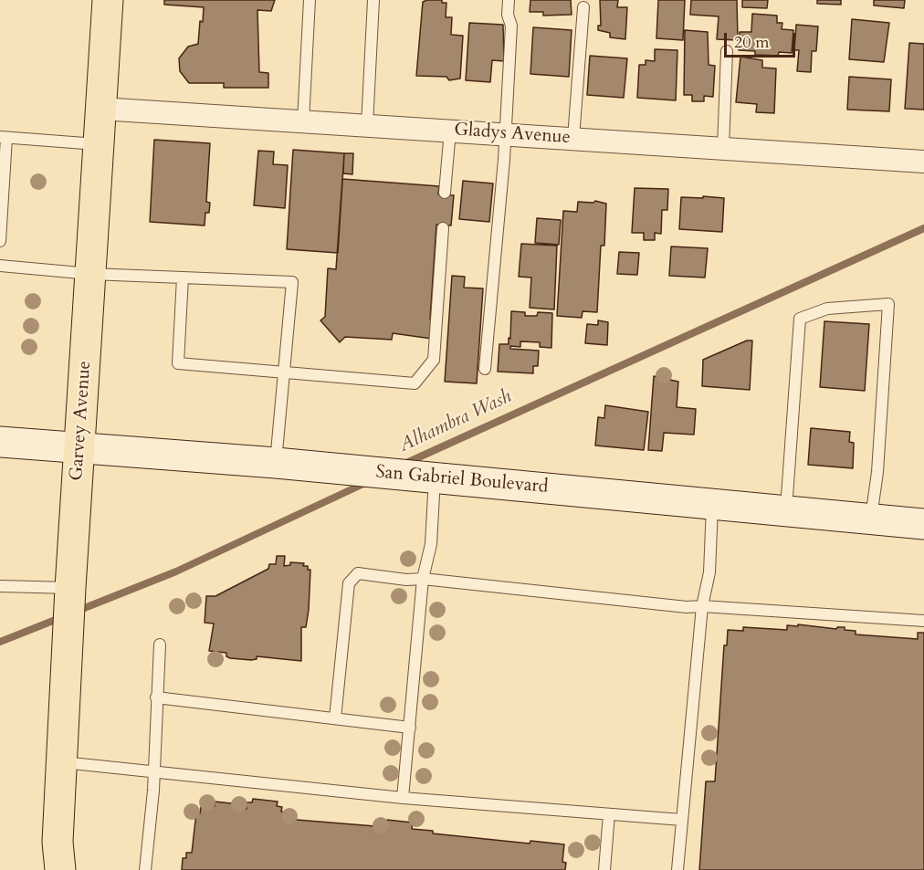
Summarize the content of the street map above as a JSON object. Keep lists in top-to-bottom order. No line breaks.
{"streets":{"main road":["Garvey Avenue","San Gabriel Boulevard"],"street":["Gladys Avenue"]},"crossings":[["Gladys Avenue","Garvey Avenue"],["Garvey Avenue","San Gabriel Boulevard"]],"water":["Alhambra Wash"],"scale_bar":"20 m"}
